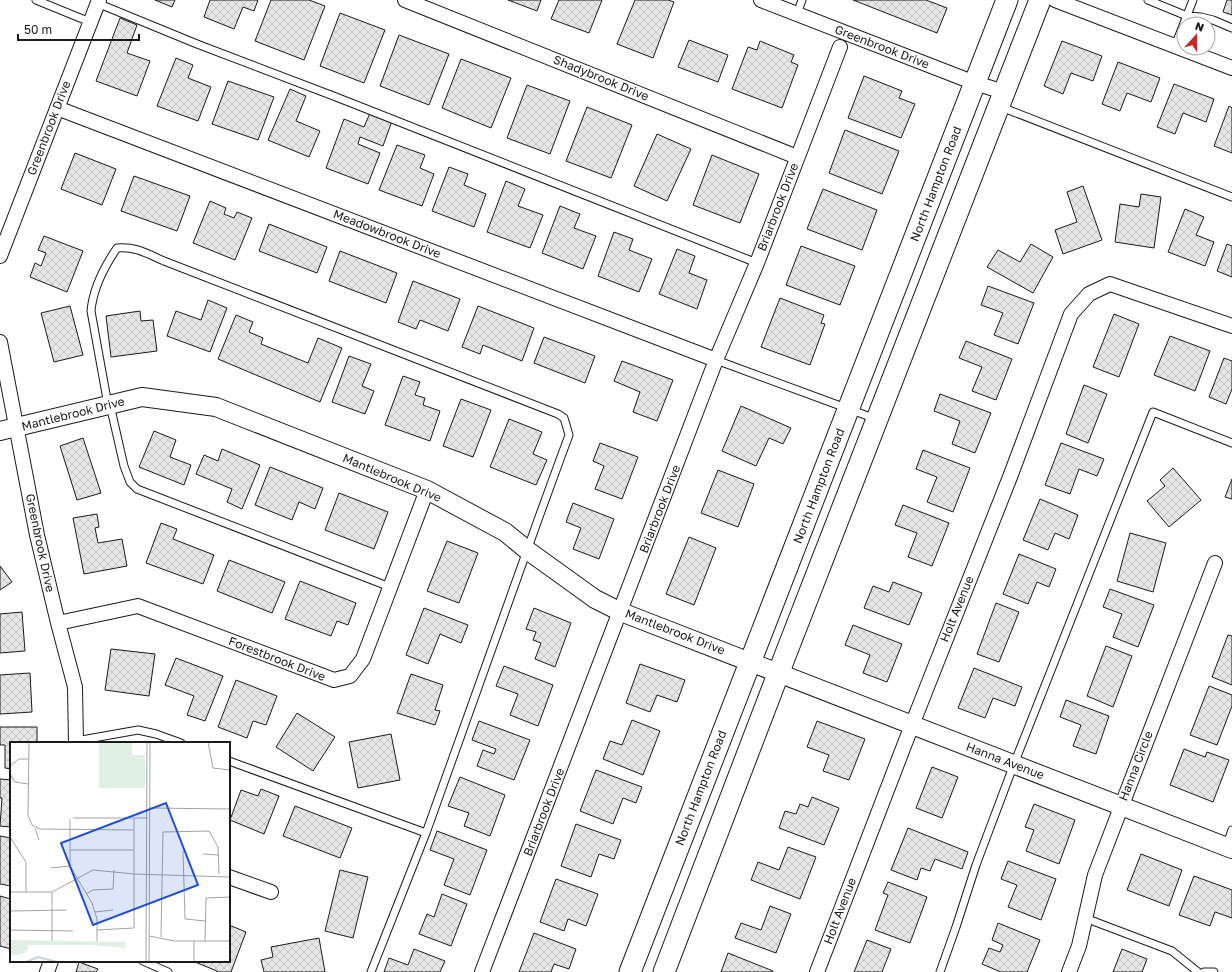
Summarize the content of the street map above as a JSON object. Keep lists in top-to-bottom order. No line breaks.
{"streets":{"main road":["North Hampton Road"],"street":["Greenbrook Drive","Shadybrook Drive","Briarbrook Drive","Meadowbrook Drive","Mantlebrook Drive","Holt Avenue","Forestbrook Drive","Hanna Avenue","Hanna Circle"]},"crossings":[["Greenbrook Drive","North Hampton Road"],["Greenbrook Drive","Meadowbrook Drive"],["Greenbrook Drive","Mantlebrook Drive"],["Greenbrook Drive","Forestbrook Drive"],["Shadybrook Drive","Briarbrook Drive"],["North Hampton Road","Mantlebrook Drive"],["Briarbrook Drive","Meadowbrook Drive"],["Briarbrook Drive","Mantlebrook Drive"],["Mantlebrook Drive","Forestbrook Drive"],["Mantlebrook Drive","Hanna Avenue"],["Holt Avenue","Hanna Avenue"],["Hanna Avenue","Hanna Circle"]],"scale_bar":"50 m","north":"top"}
